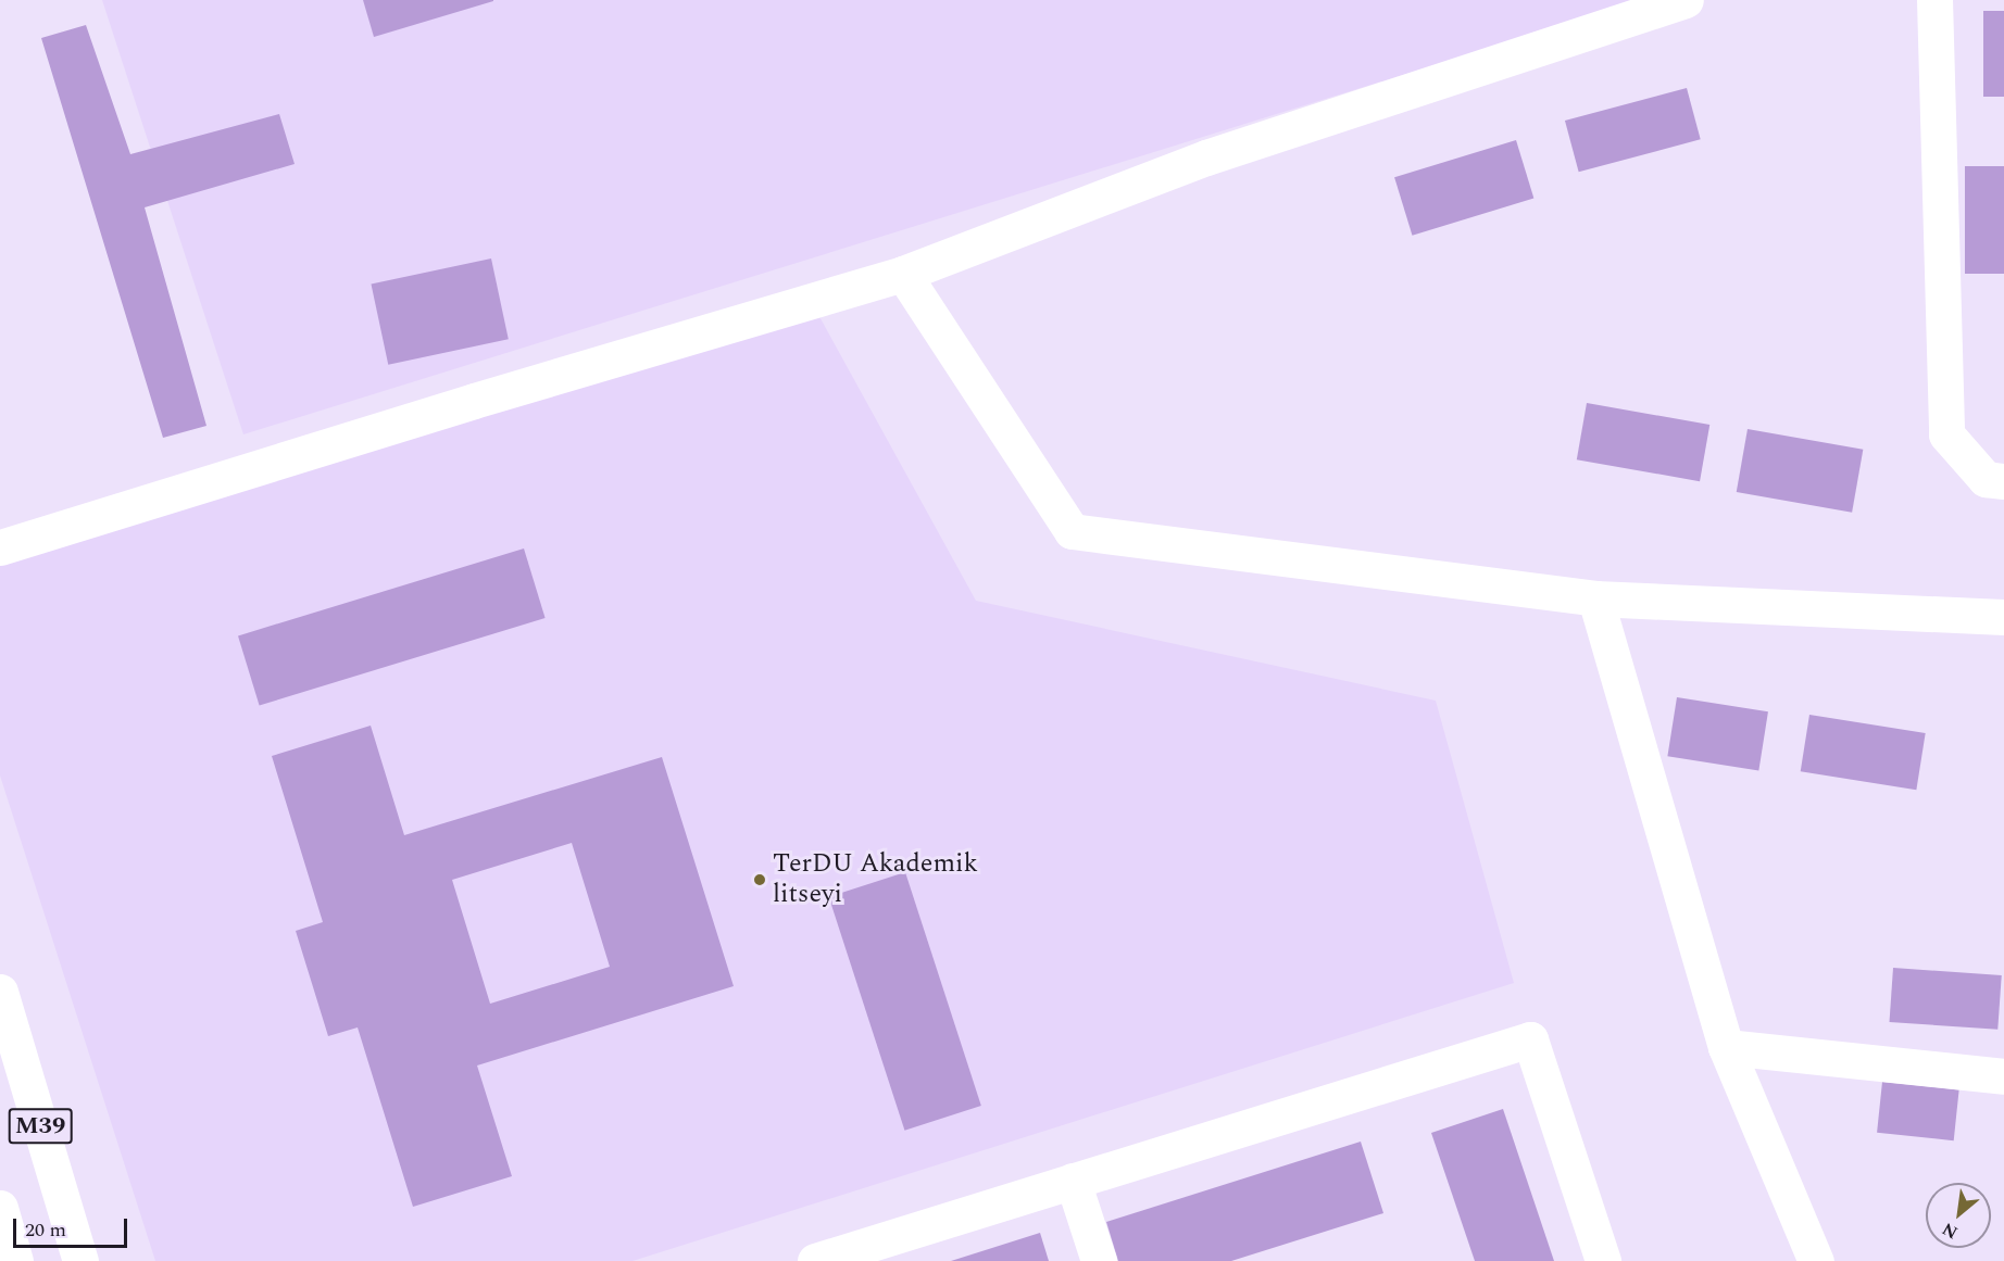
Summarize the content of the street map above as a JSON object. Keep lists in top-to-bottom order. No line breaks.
{"streets":{"main road":["M39"]},"places":["TerDU Akademik litseyi"],"scale_bar":"20 m","north":"bottom left"}
